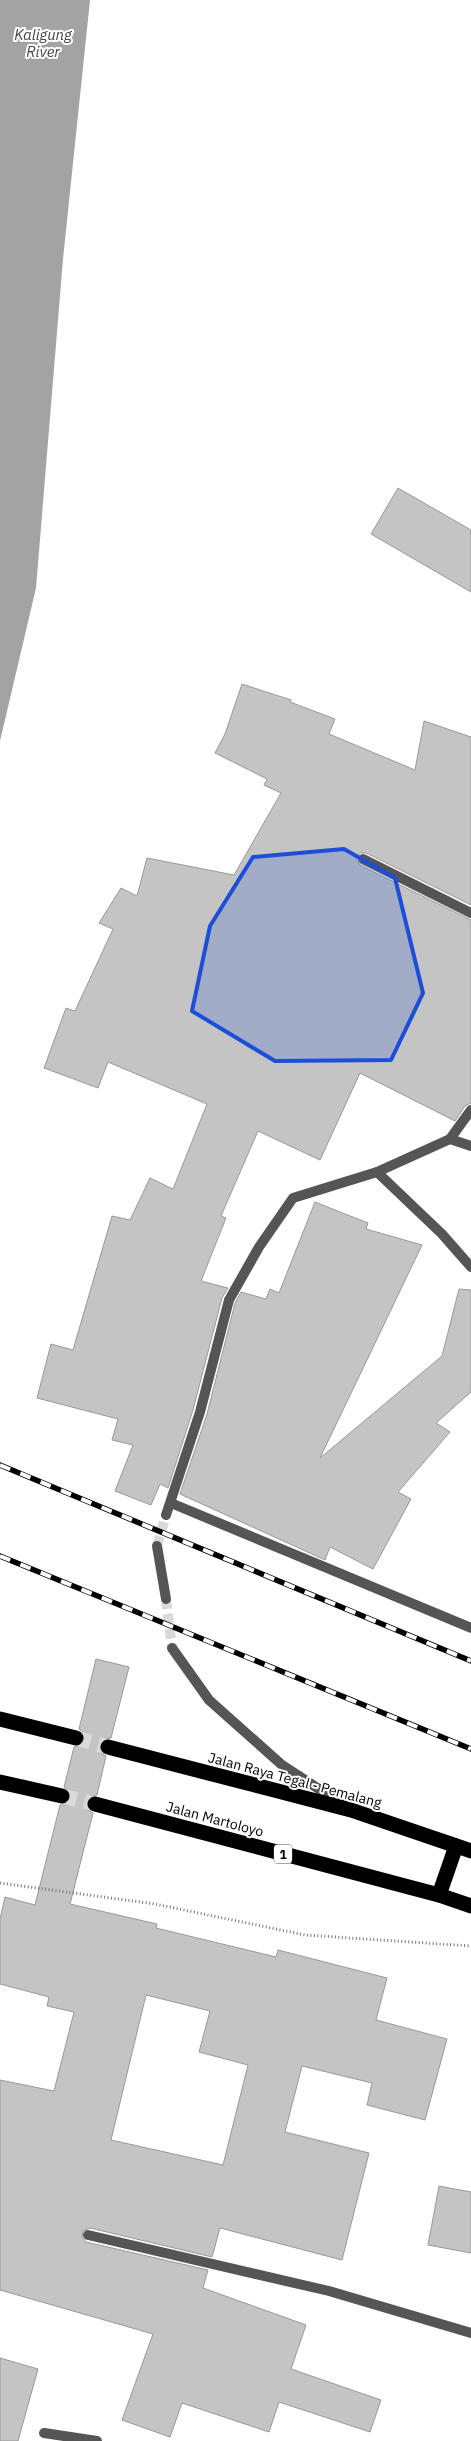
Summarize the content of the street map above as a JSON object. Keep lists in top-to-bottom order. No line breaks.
{"streets":{"highway":["Jalan Raya Tegal - Pemalang","Jalan Martoloyo","1"]},"water":["Kaligung River"]}
